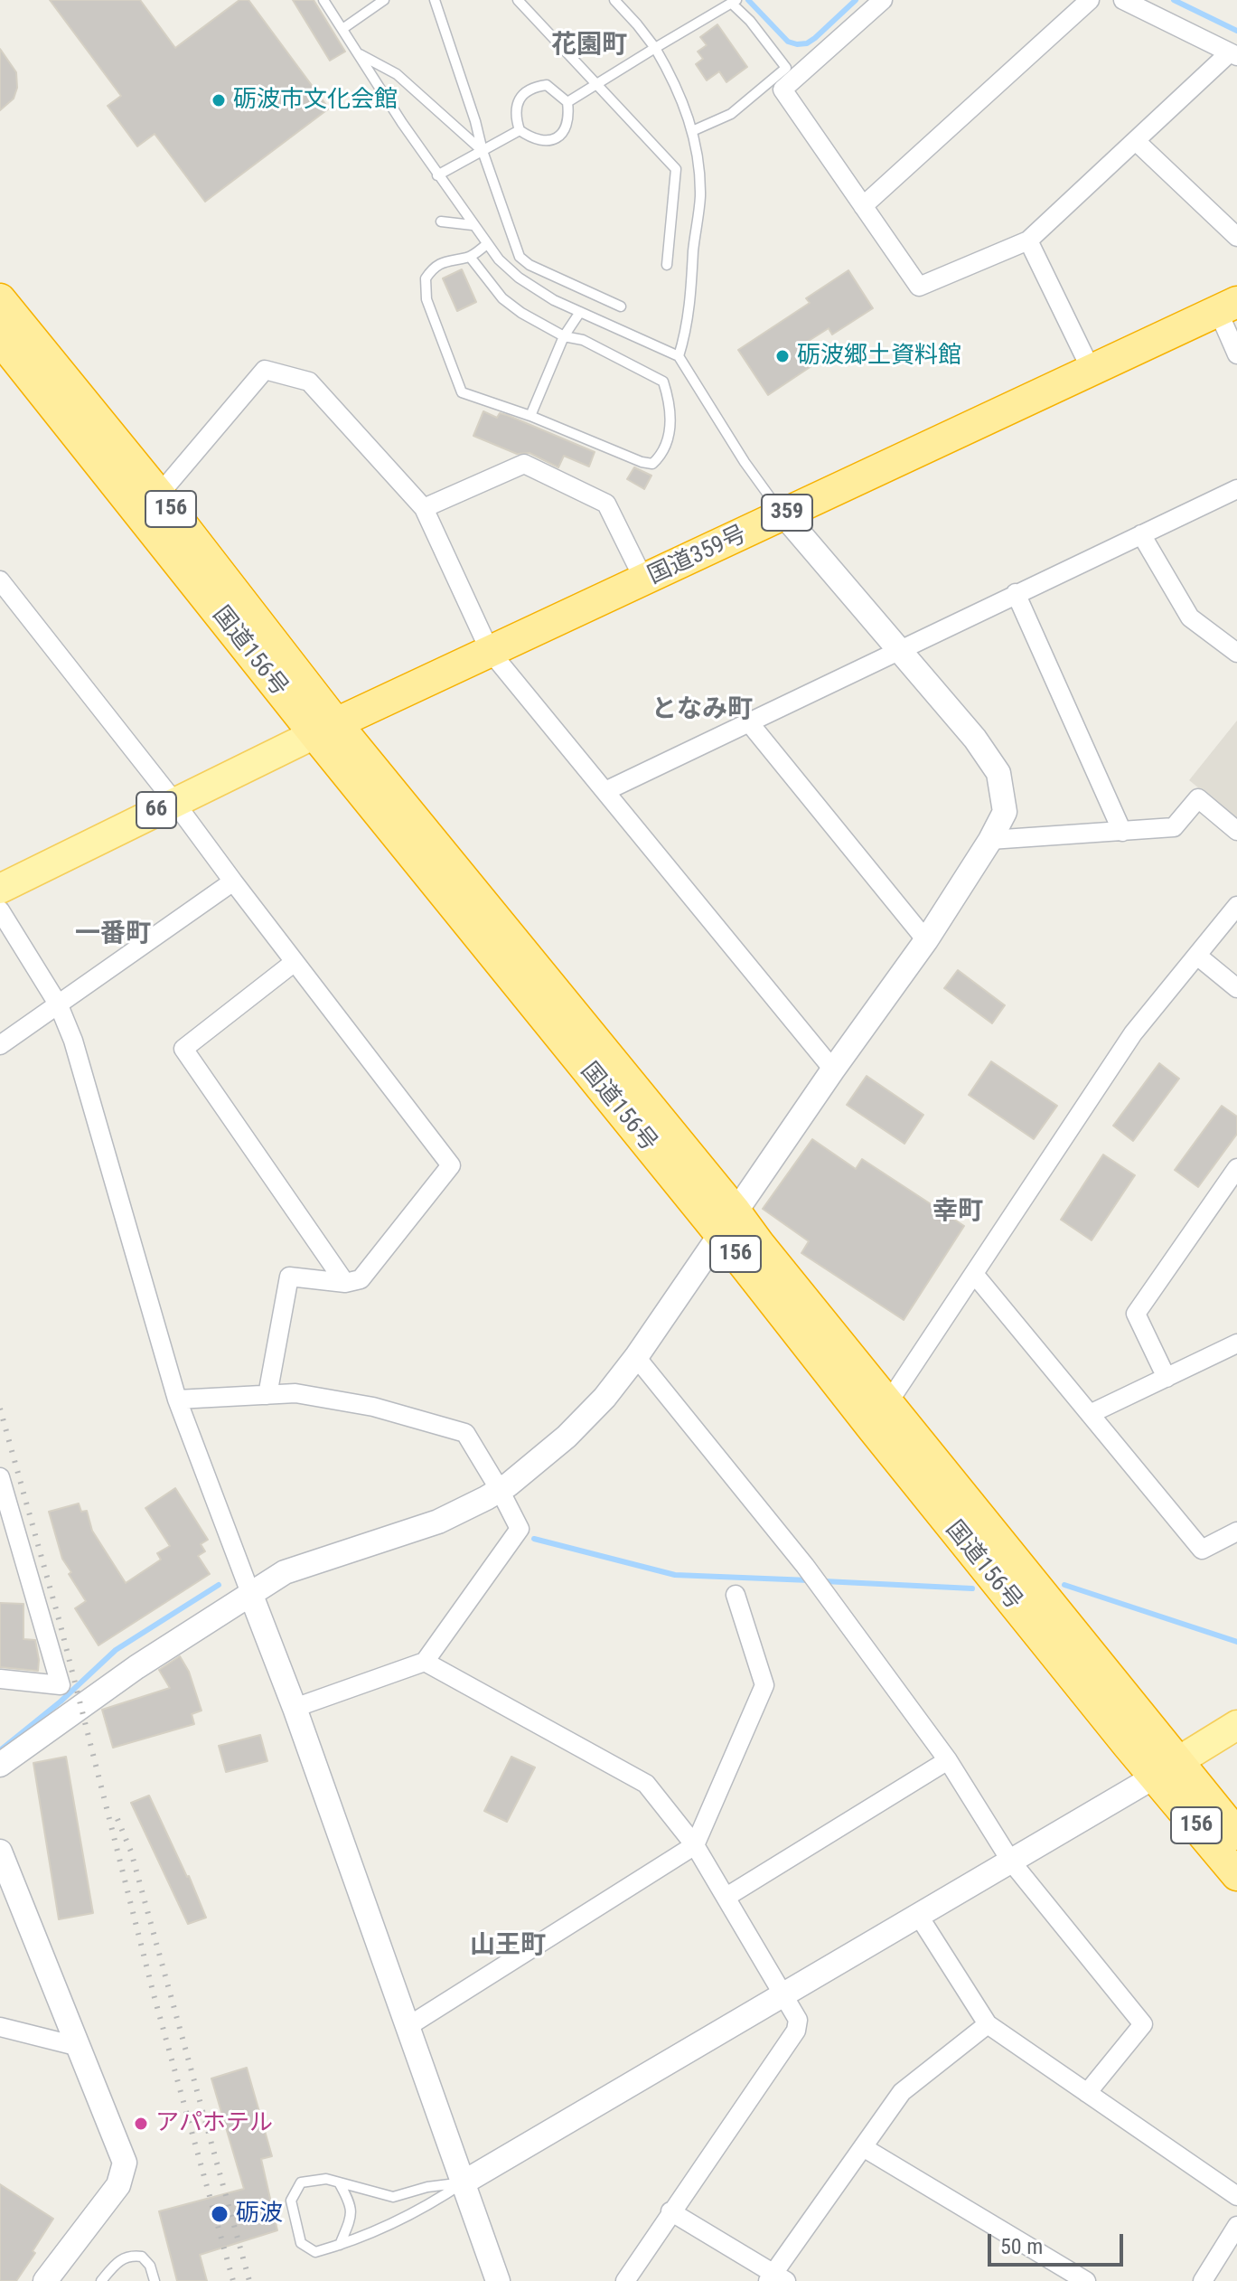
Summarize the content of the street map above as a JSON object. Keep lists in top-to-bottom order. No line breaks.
{"streets":{"highway":["156","359","国道359号","国道156号"],"main road":["66"]},"crossings":[["国道359号","国道156号"],["国道359号","66"],["国道156号","66"]],"districts":["花園町","となみ町","一番町","幸町","山王町"],"places":["砺波市文化会館","砺波郷土資料館","アパホテル","砺波"],"scale_bar":"50 m"}
